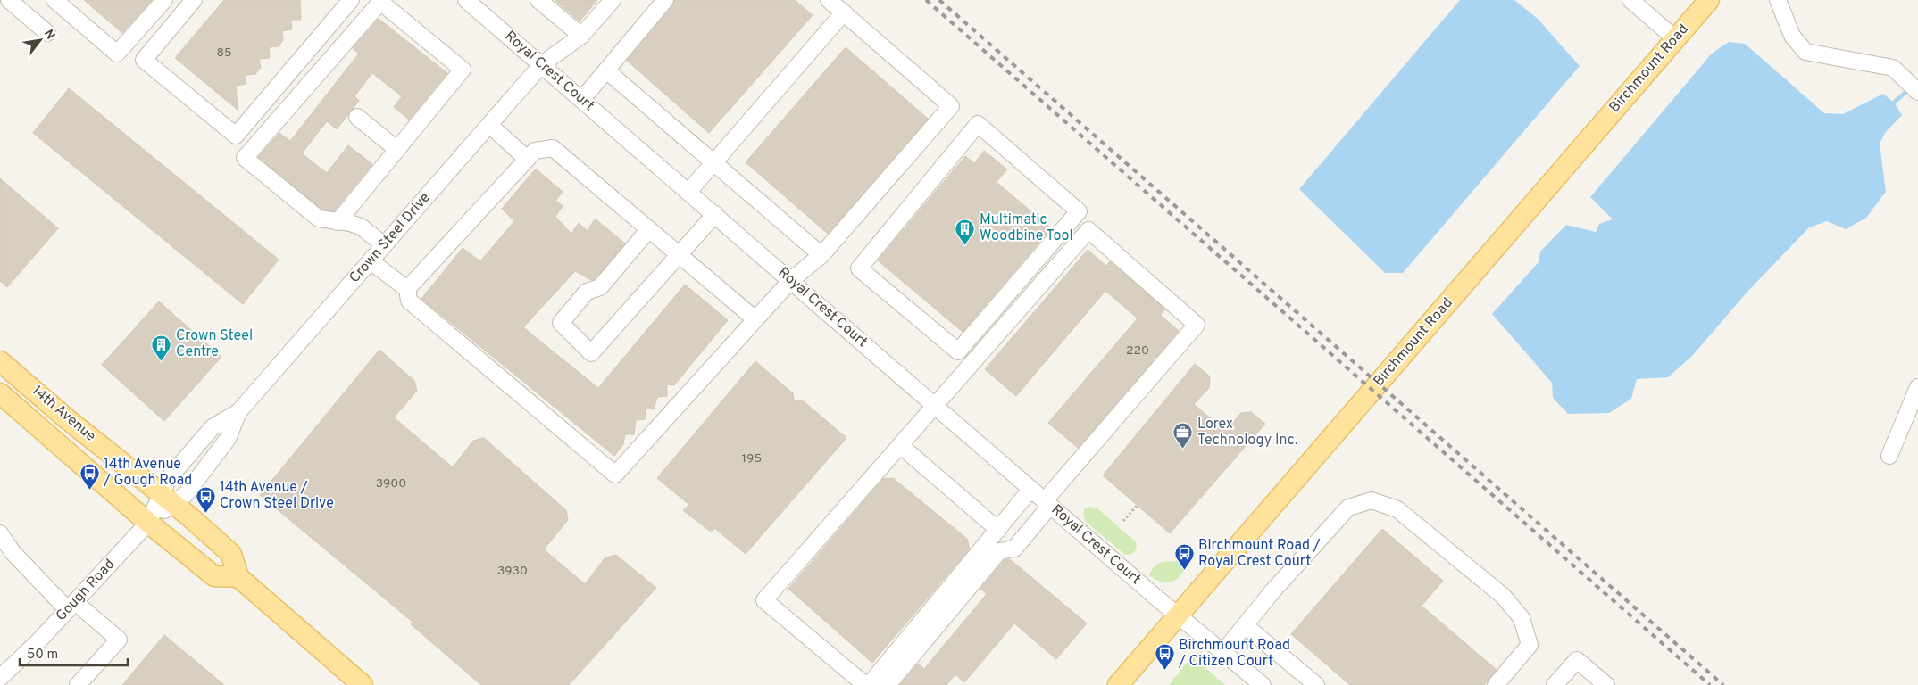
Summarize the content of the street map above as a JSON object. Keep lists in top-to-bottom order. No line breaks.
{"streets":{"main road":["Birchmount Road","14th Avenue"],"street":["Royal Crest Court","Crown Steel Drive","Gough Road"]},"crossings":[["Birchmount Road","Royal Crest Court"],["Royal Crest Court","Crown Steel Drive"],["Crown Steel Drive","14th Avenue"],["Crown Steel Drive","Gough Road"],["14th Avenue","Gough Road"]],"places":{"building":["Multimatic Woodbine Tool","Crown Steel Centre"],"office":["Lorex Technology Inc."],"bus stop":["14th Avenue / Gough Road","14th Avenue / Crown Steel Drive","Birchmount Road / Royal Crest Court","Birchmount Road / Citizen Court"]},"house_numbers":["85","220","195","3900","3930"],"scale_bar":"50 m","north":"top right"}
